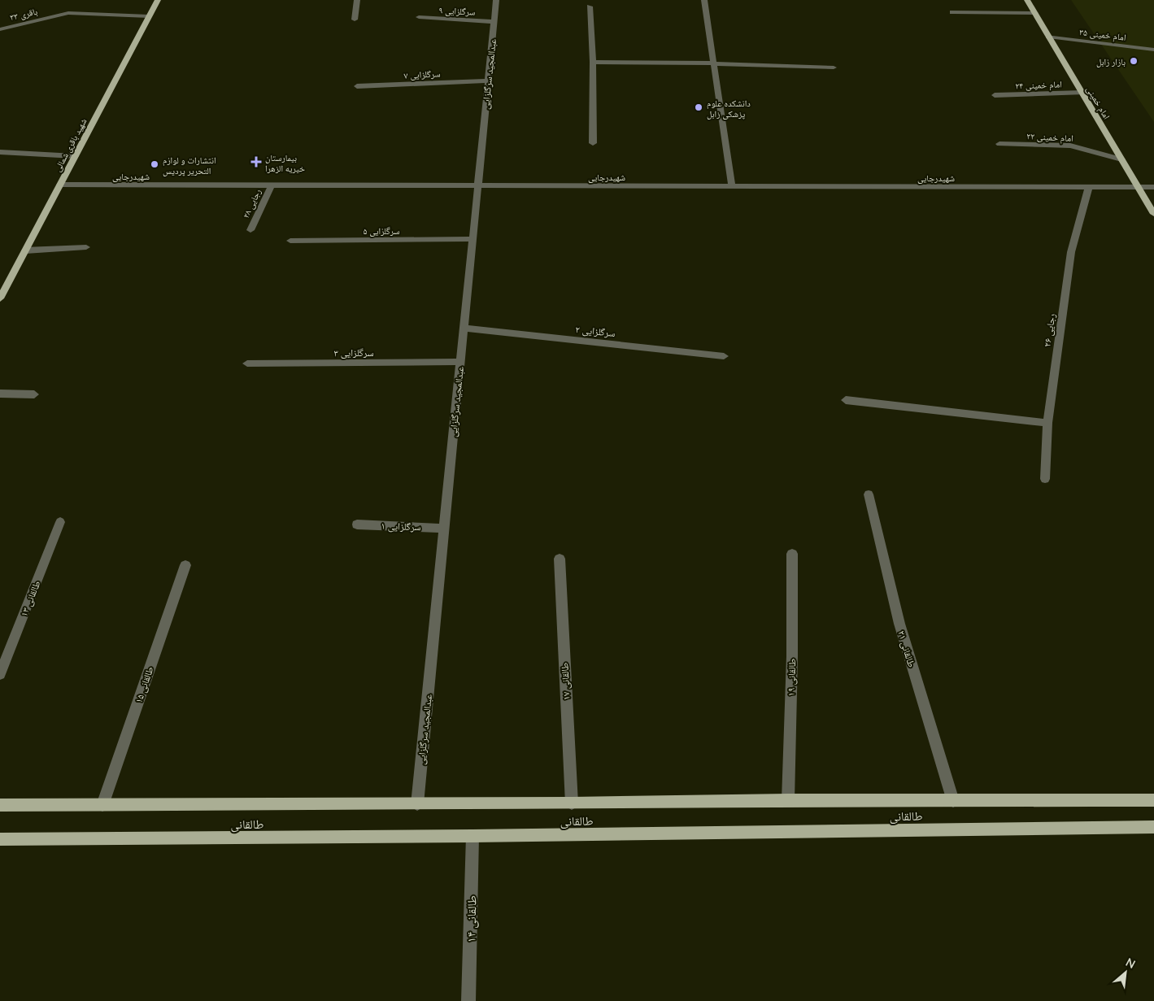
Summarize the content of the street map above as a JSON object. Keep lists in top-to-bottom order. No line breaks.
{"streets":{"main road":["امام خمینی","شهید باقری شمالی","طالقانی"],"street":["سرگلزایی ۹","باقری ۳۳","امام خمینی ۳۵","سرگلزایی ۷","عبدالمجید سرگلزایی","امام خمینی ۲۴","امام خمینی ۲۲","شهیدرجایی","رجایی ۲۸","سرگلزایی ۵","رجایی ۲۶","سرگلزایی ۲","سرگلزایی ۳","سرگلزایی ۱","طالقانی ۱۳","طالقانی ۲۱","طالقانی ۱۹","طالقانی ۱۷","طالقانی ۱۵","طالقانی ۱۴"]},"crossings":[["سرگلزایی ۹","عبدالمجید سرگلزایی"],["باقری ۳۳","شهید باقری شمالی"],["امام خمینی ۳۵","امام خمینی"],["سرگلزایی ۷","عبدالمجید سرگلزایی"],["عبدالمجید سرگلزایی","شهیدرجایی"],["عبدالمجید سرگلزایی","سرگلزایی ۵"],["عبدالمجید سرگلزایی","سرگلزایی ۲"],["عبدالمجید سرگلزایی","سرگلزایی ۳"],["عبدالمجید سرگلزایی","سرگلزایی ۱"],["عبدالمجید سرگلزایی","طالقانی"],["امام خمینی ۲۴","امام خمینی"],["امام خمینی","امام خمینی ۲۲"],["امام خمینی","شهیدرجایی"],["شهید باقری شمالی","شهیدرجایی"],["شهیدرجایی","رجایی ۲۸"],["شهیدرجایی","رجایی ۲۶"],["طالقانی ۲۱","طالقانی"],["طالقانی ۱۹","طالقانی"],["طالقانی ۱۷","طالقانی"],["طالقانی ۱۵","طالقانی"],["طالقانی","طالقانی ۱۴"]],"places":{"other":["بازار زابل","دانشکده علوم پزشکی زابل","انتشارات و لوازم التحریر پردیس"],"health":["بیمارستان خیریه الزهرا"]},"north":"top right"}
